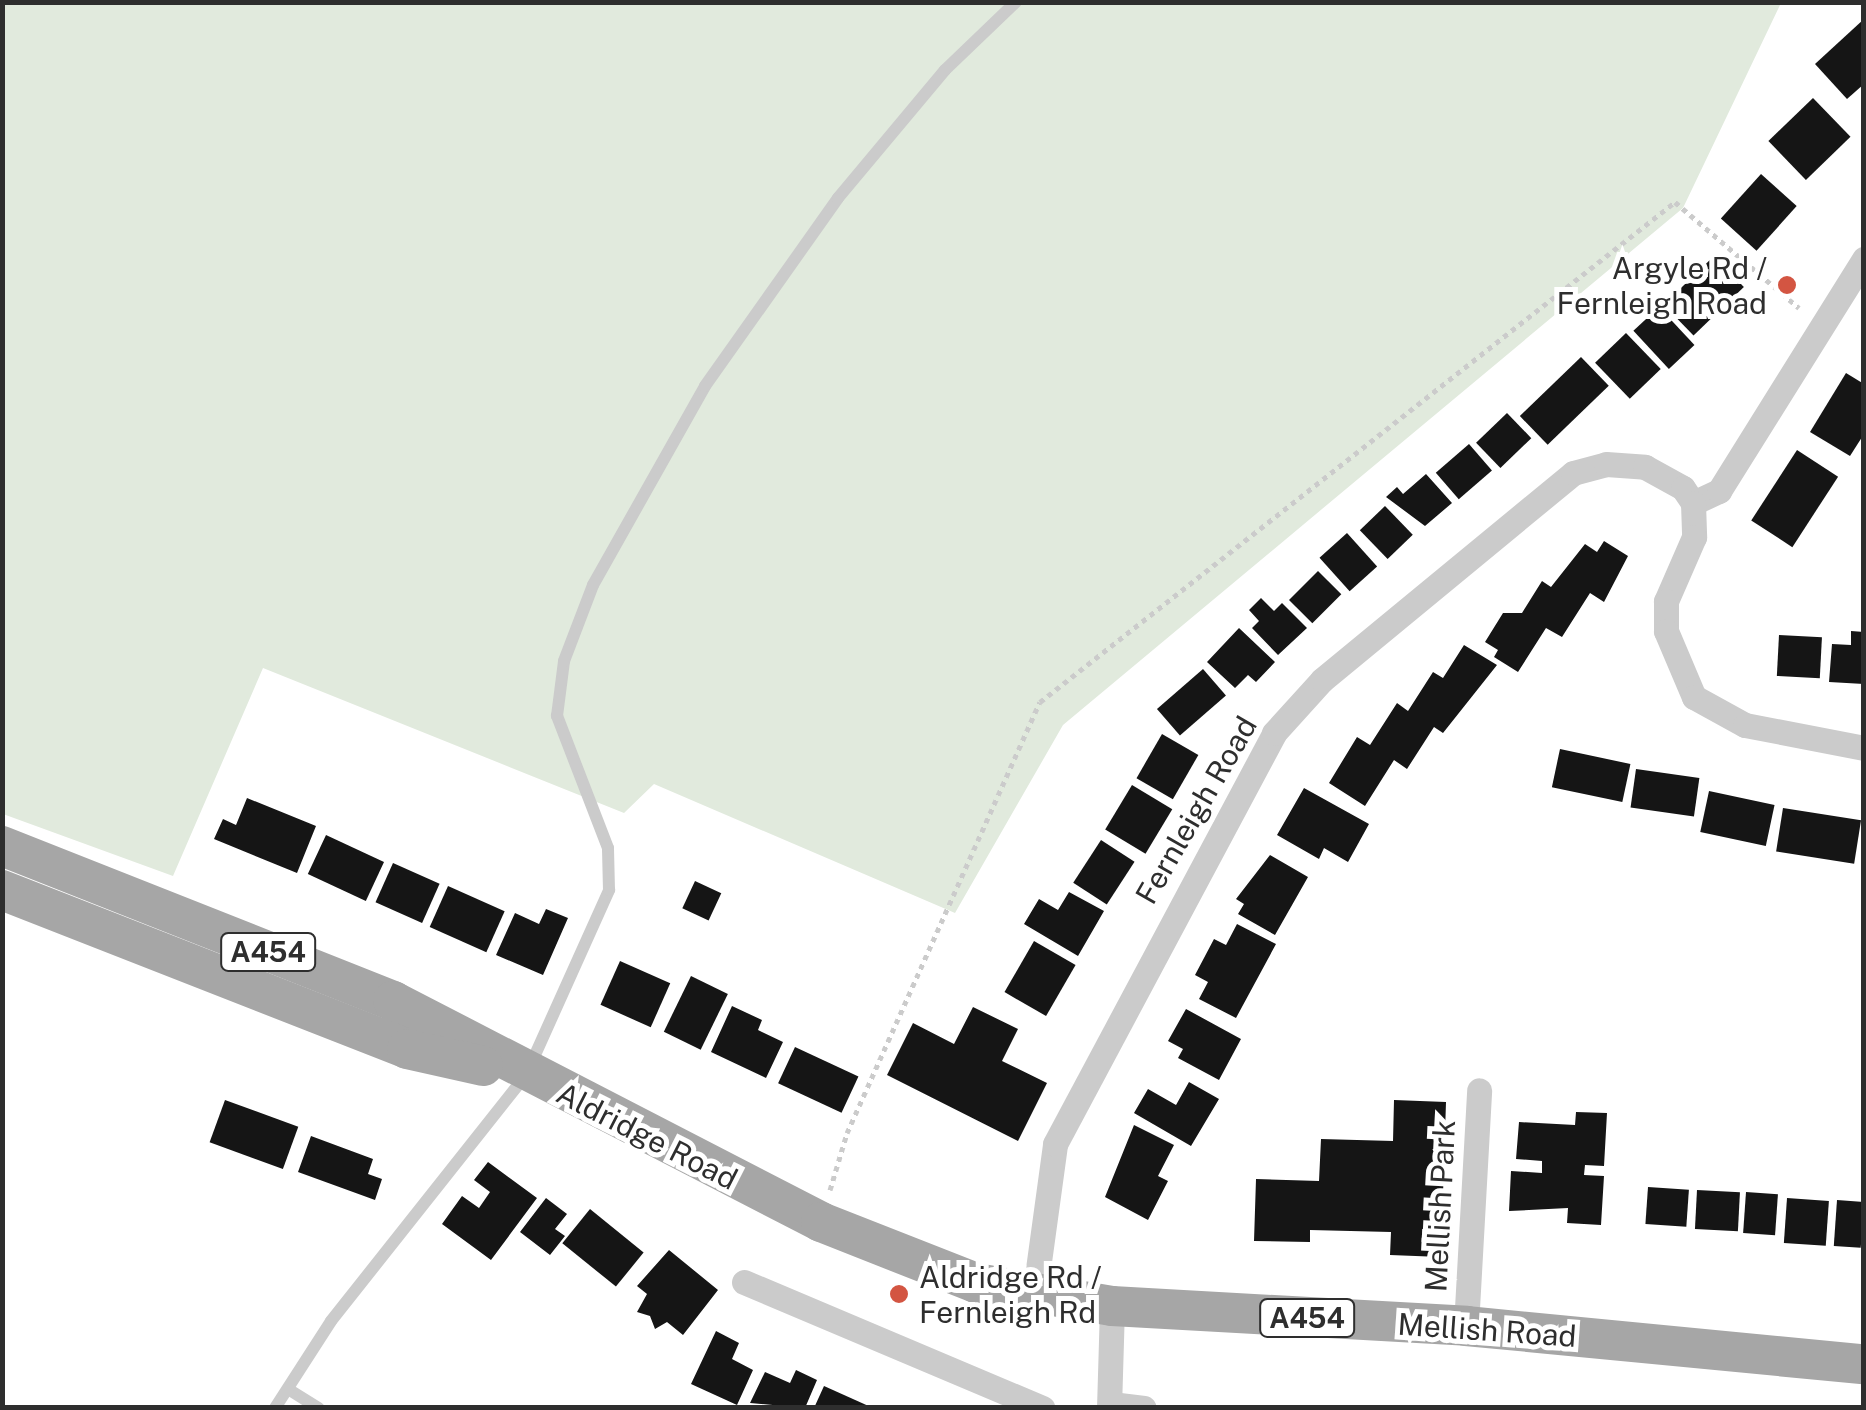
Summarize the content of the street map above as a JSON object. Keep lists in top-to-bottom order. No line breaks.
{"streets":{"main road":["A454","Aldridge Road","Mellish Road"],"street":["Fernleigh Road","Mellish Park"]},"crossings":[["Fernleigh Road","Mellish Road"],["Aldridge Road","Mellish Road"],["Mellish Park","Mellish Road"]],"places":["Argyle Rd / Fernleigh Road","Aldridge Rd / Fernleigh Rd"]}
